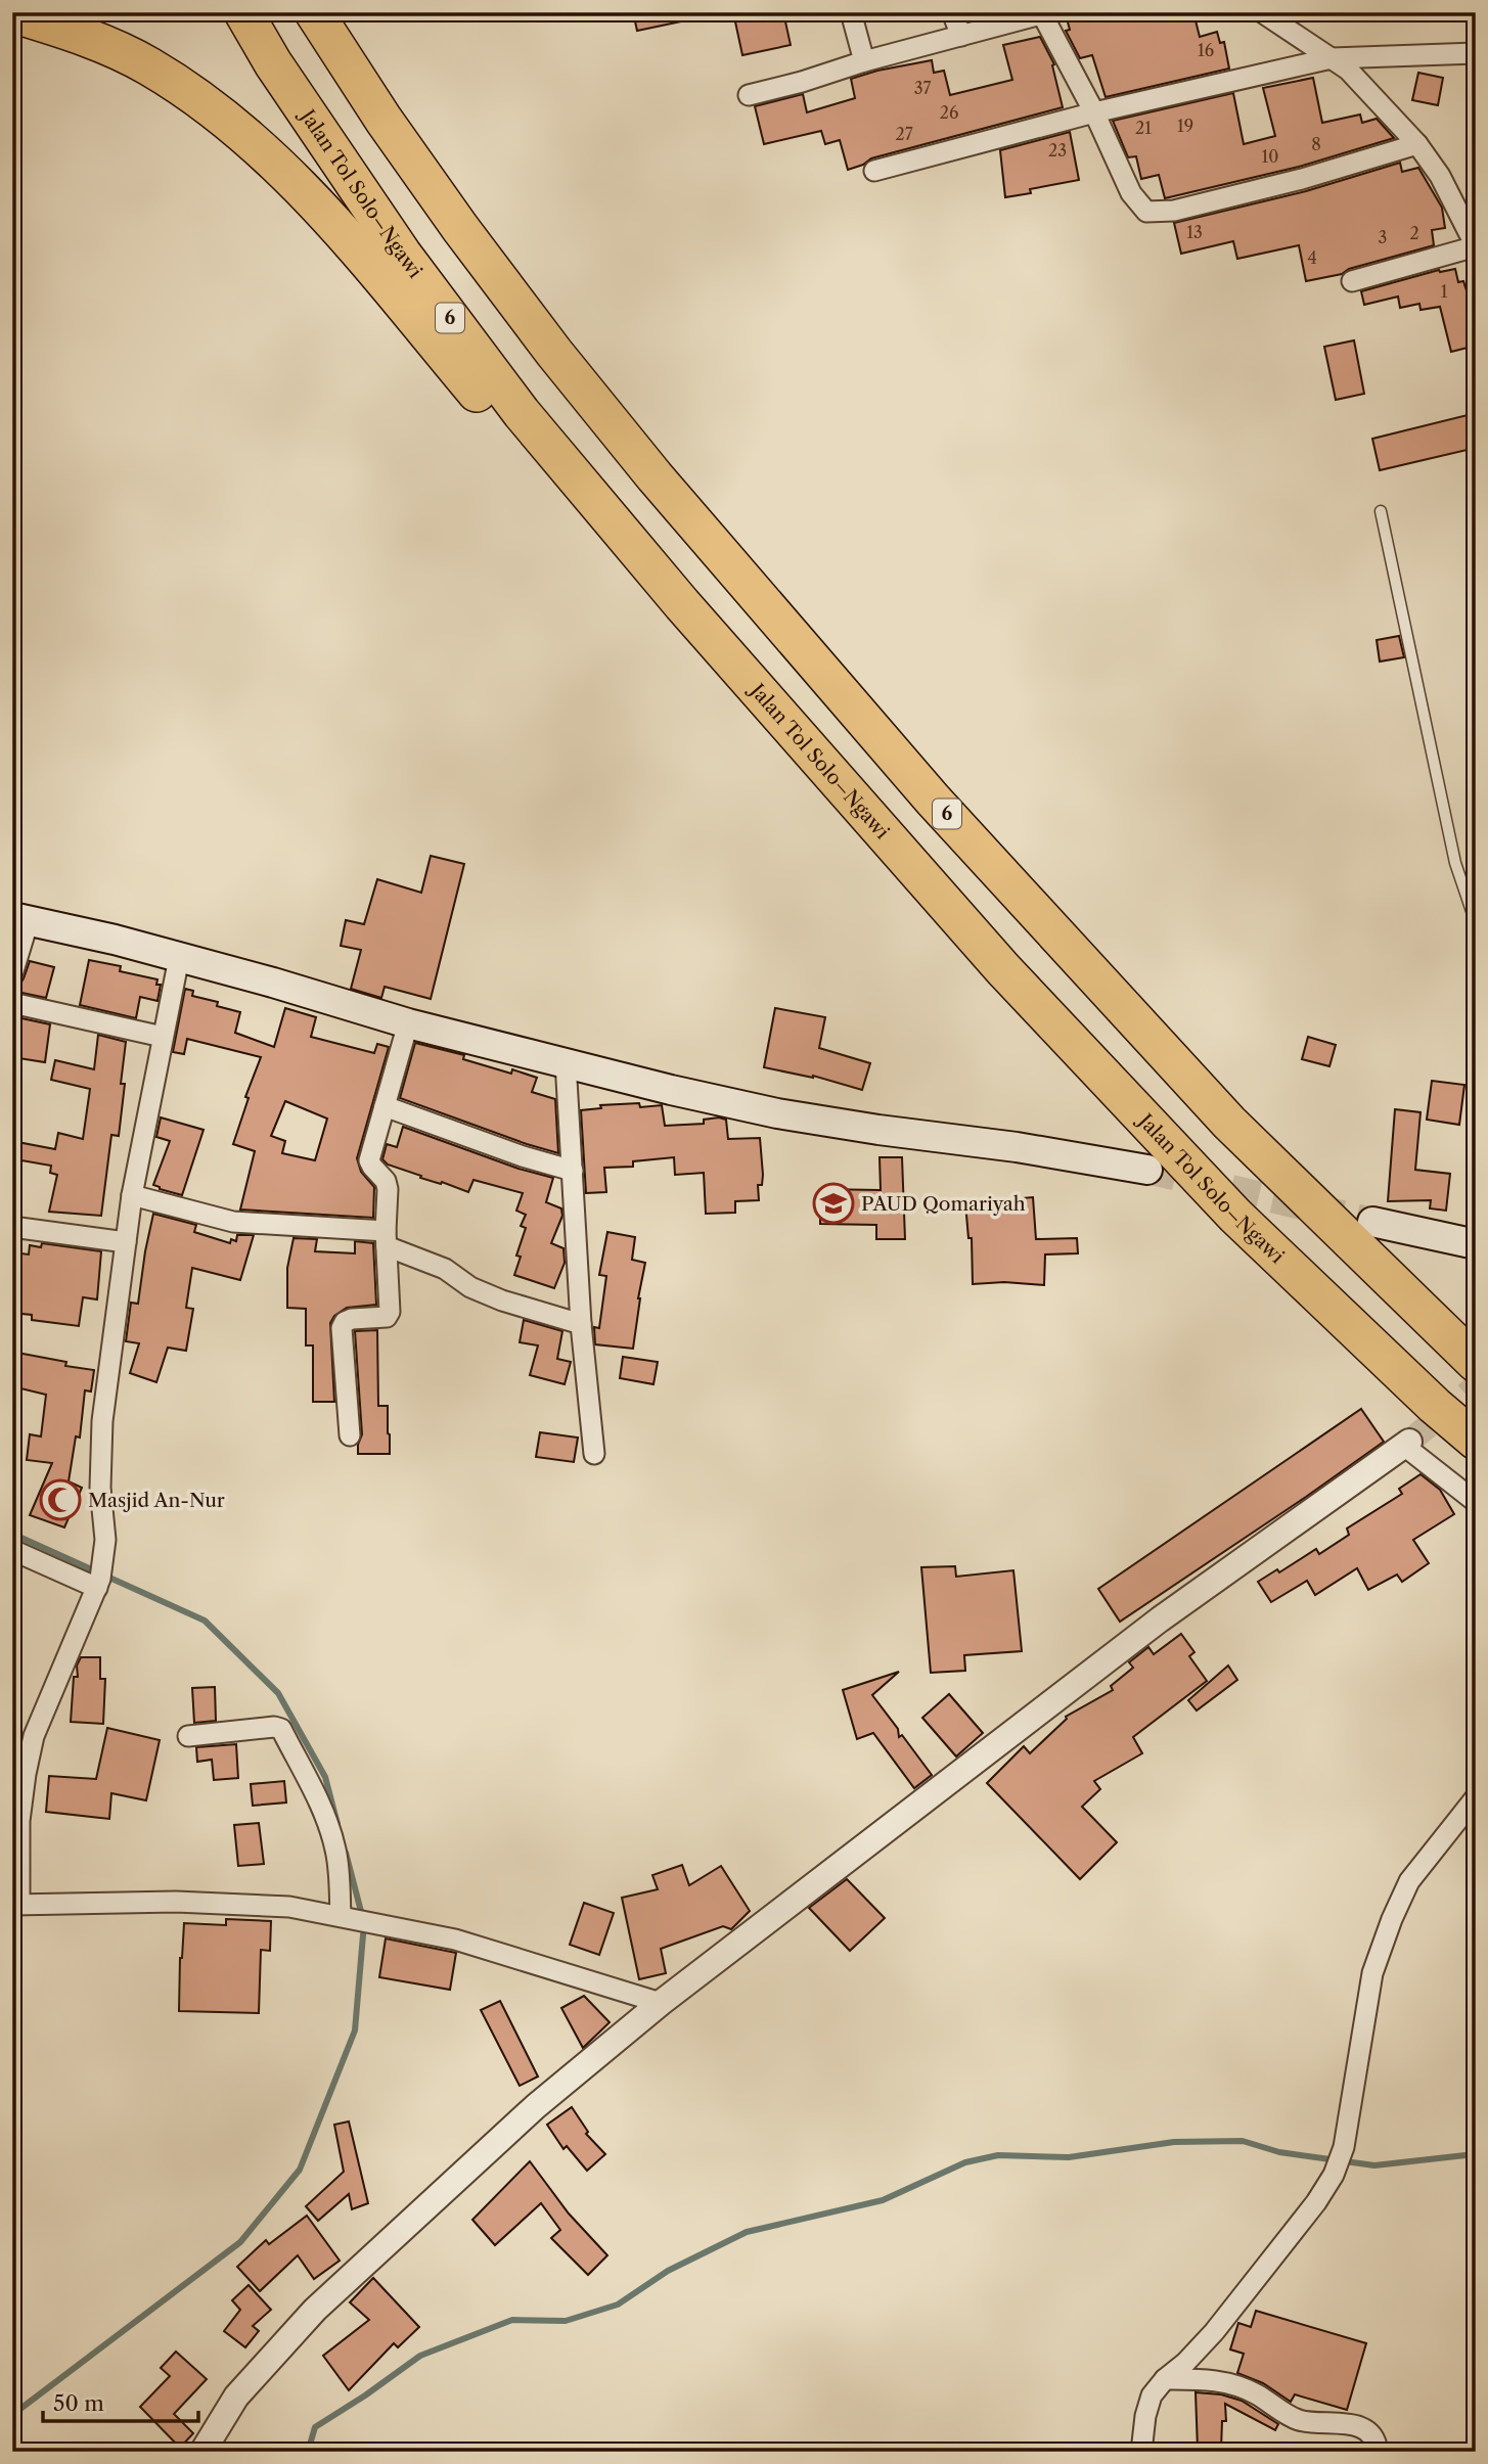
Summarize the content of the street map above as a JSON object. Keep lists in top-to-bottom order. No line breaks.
{"streets":{"highway":["Jalan Tol Solo–Ngawi","6"]},"places":{"school or university":["PAUD Qomariyah"],"mosque":["Masjid An-Nur"]},"house_numbers":["16","37","26","19","21","27","8","23","10","13","2","3","4","1"],"scale_bar":"50 m"}
